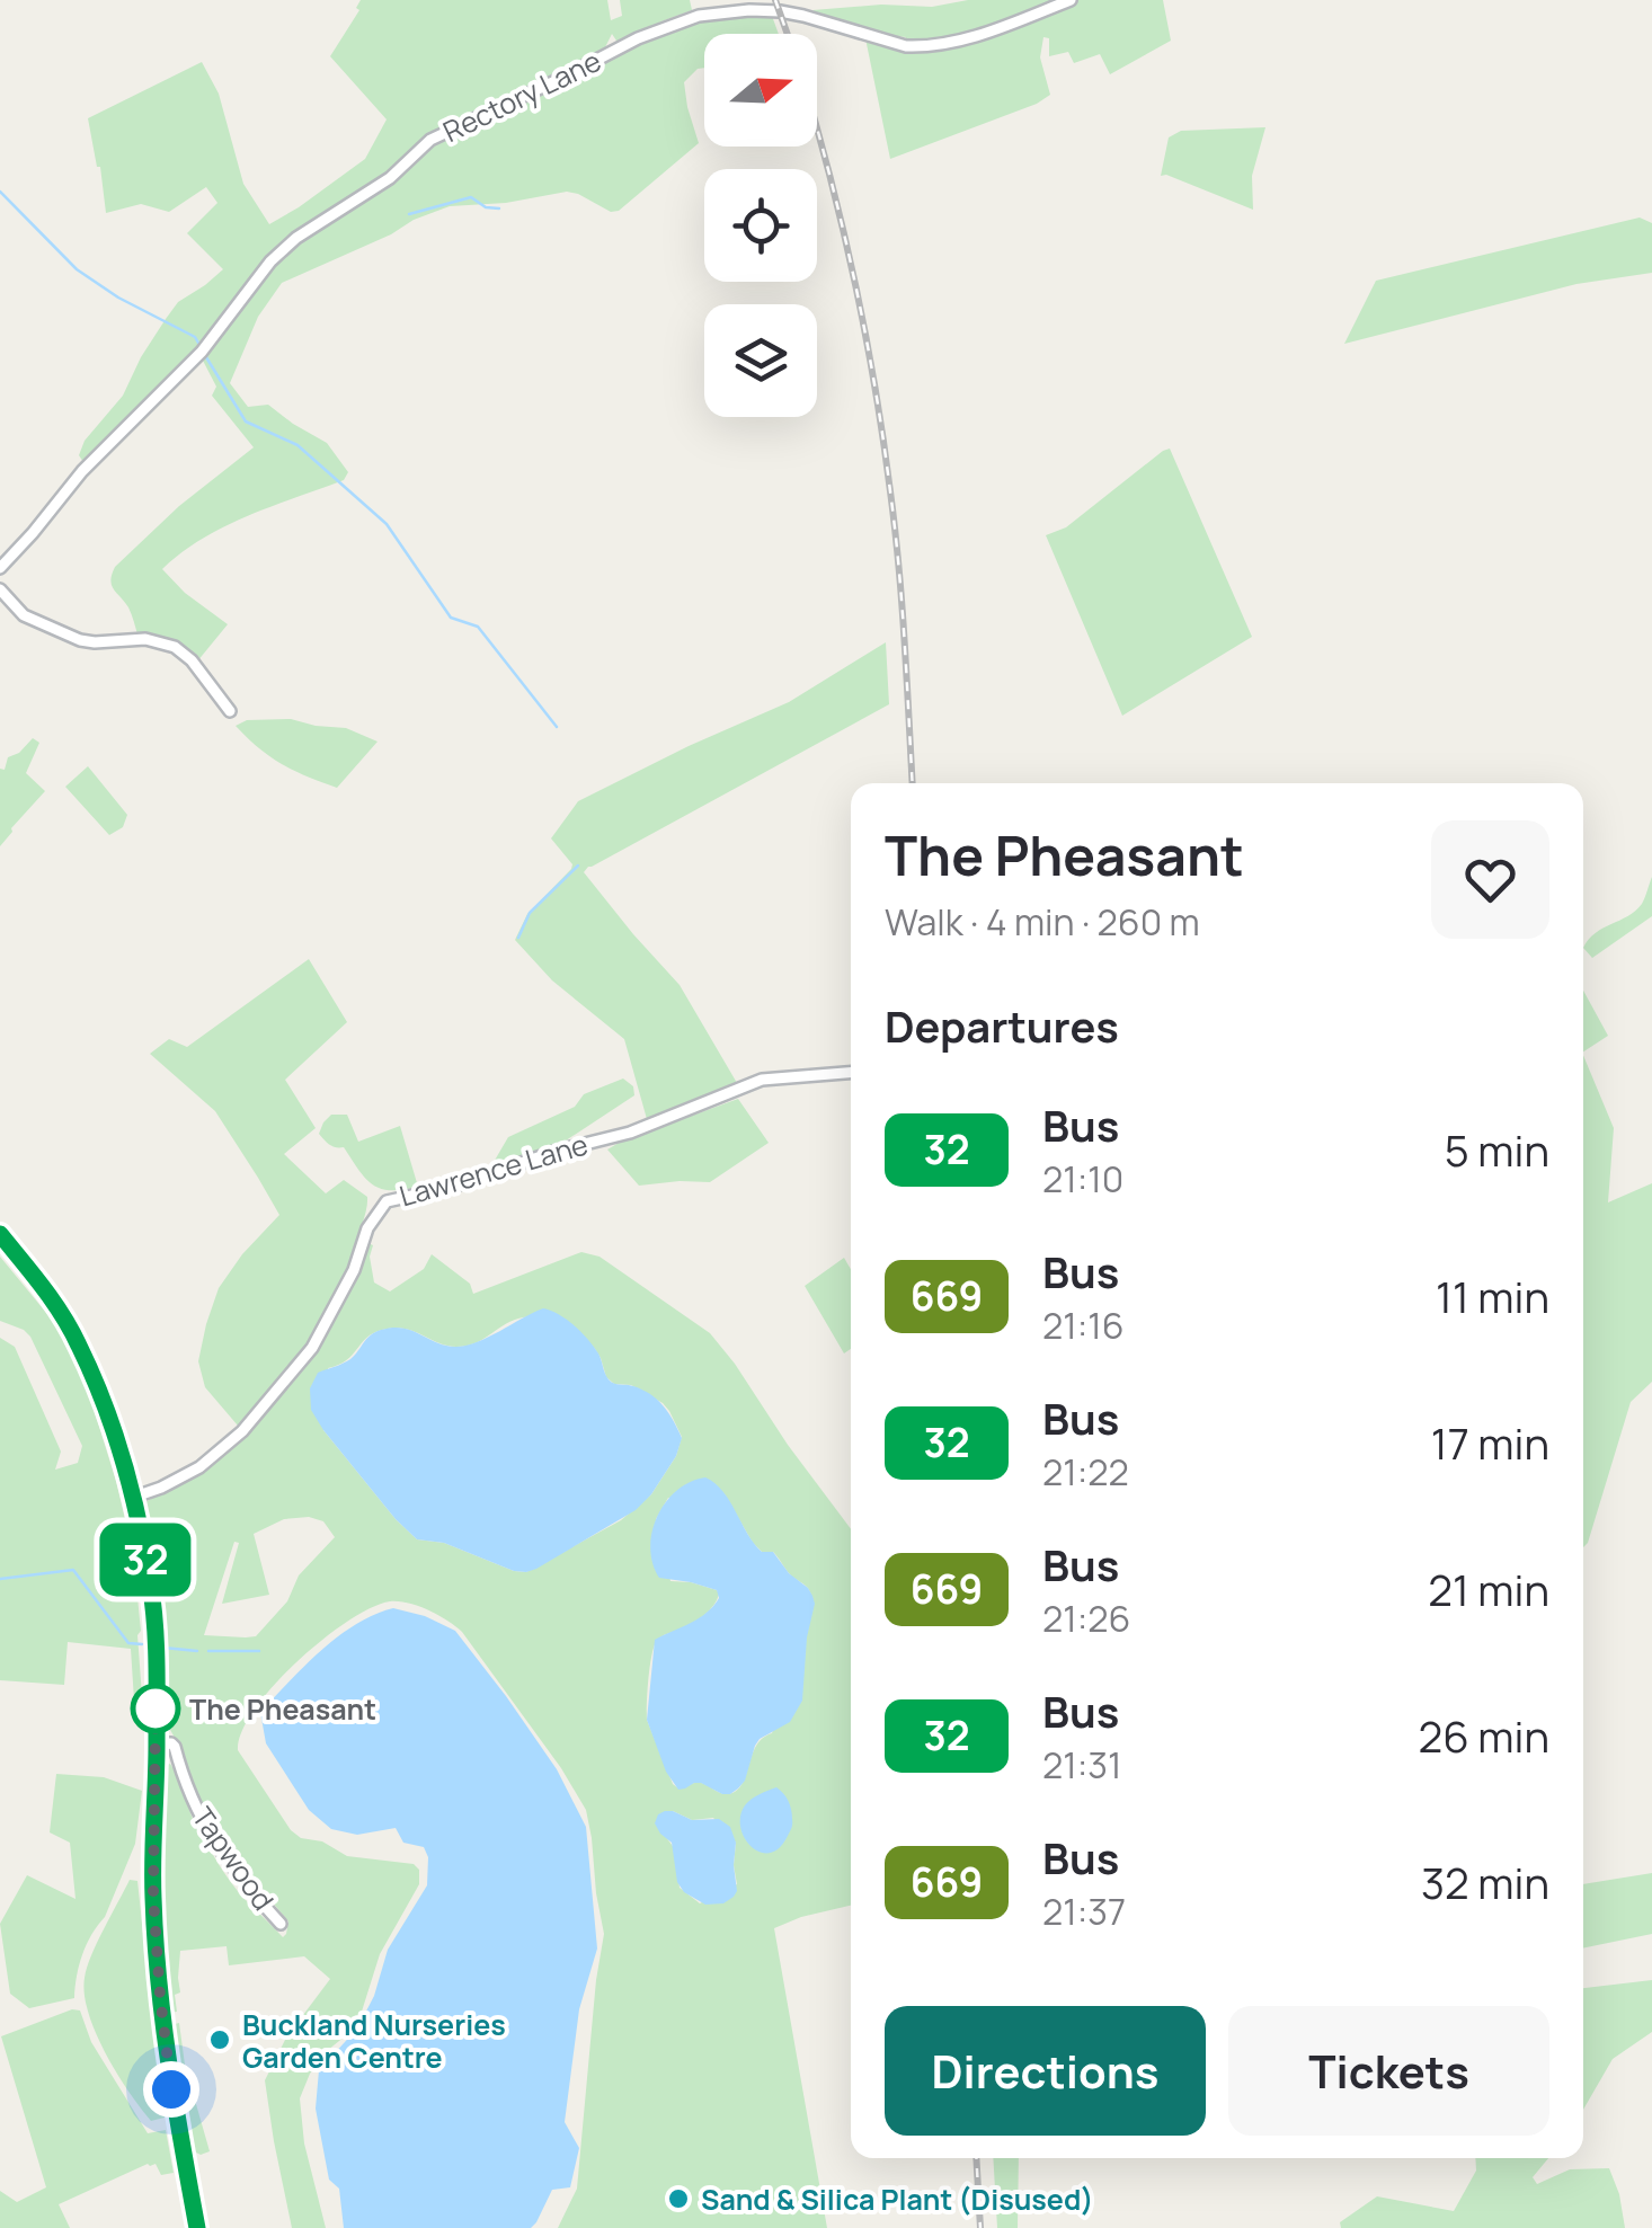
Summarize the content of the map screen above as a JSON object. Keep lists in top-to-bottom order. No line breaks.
{"streets":{"street":["Rectory Lane","Lawrence Lane","Tapwood"]},"places":["The Pheasant","Buckland Nurseries Garden Centre","Sand & Silica Plant (Disused)"],"lines":["bus line 32"],"north":"right","page":{"on_map":"32","heading":[["The Pheasant","Walk · 4 min · 260 m"],"Departures"],"list":[{"mark":"32","name":"Bus","note":"21:10","value":"5 min"},{"mark":"669","name":"Bus","note":"21:16","value":"11 min"},{"mark":"32","name":"Bus","note":"21:22","value":"17 min"},{"mark":"669","name":"Bus","note":"21:26","value":"21 min"},{"mark":"32","name":"Bus","note":"21:31","value":"26 min"},{"mark":"669","name":"Bus","note":"21:37","value":"32 min"}],"buttons":["Directions","Tickets"]}}
